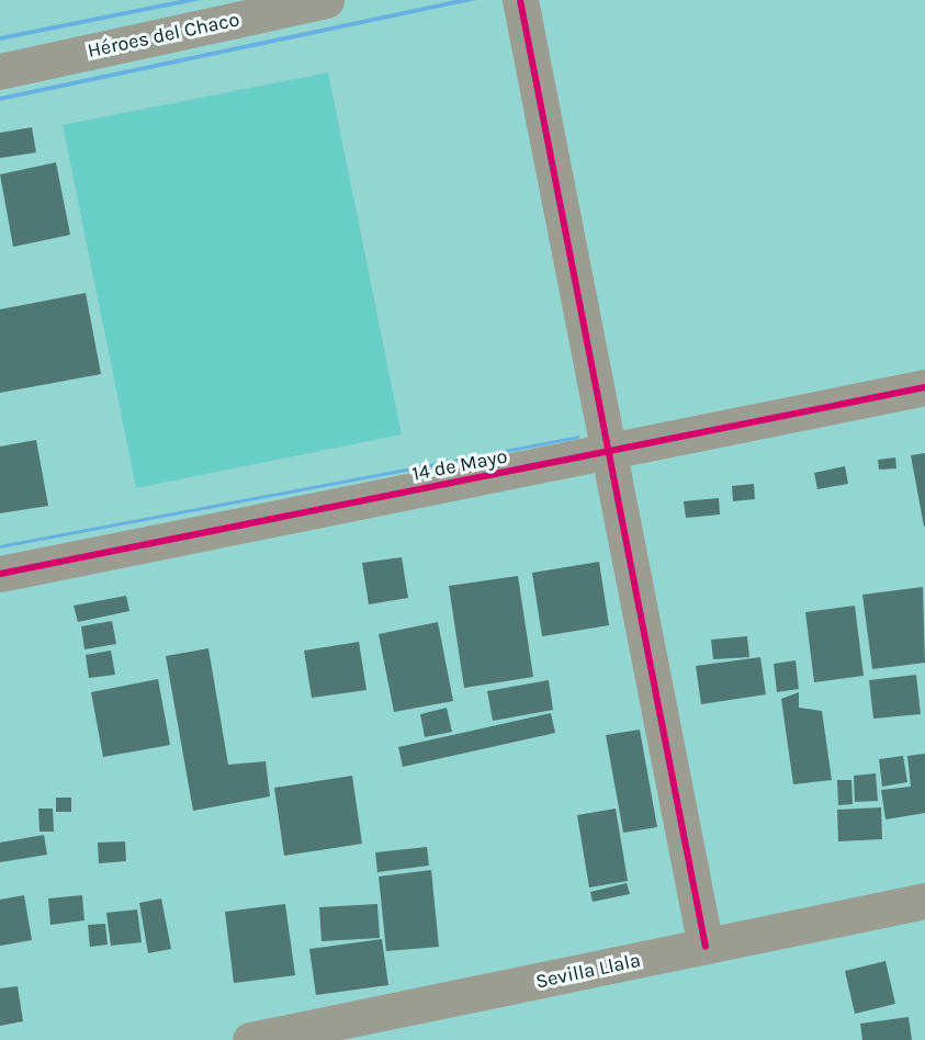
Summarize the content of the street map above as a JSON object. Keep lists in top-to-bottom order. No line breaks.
{"streets":{"street":["Héroes del Chaco","14 de Mayo","Sevilla Llala"]}}
